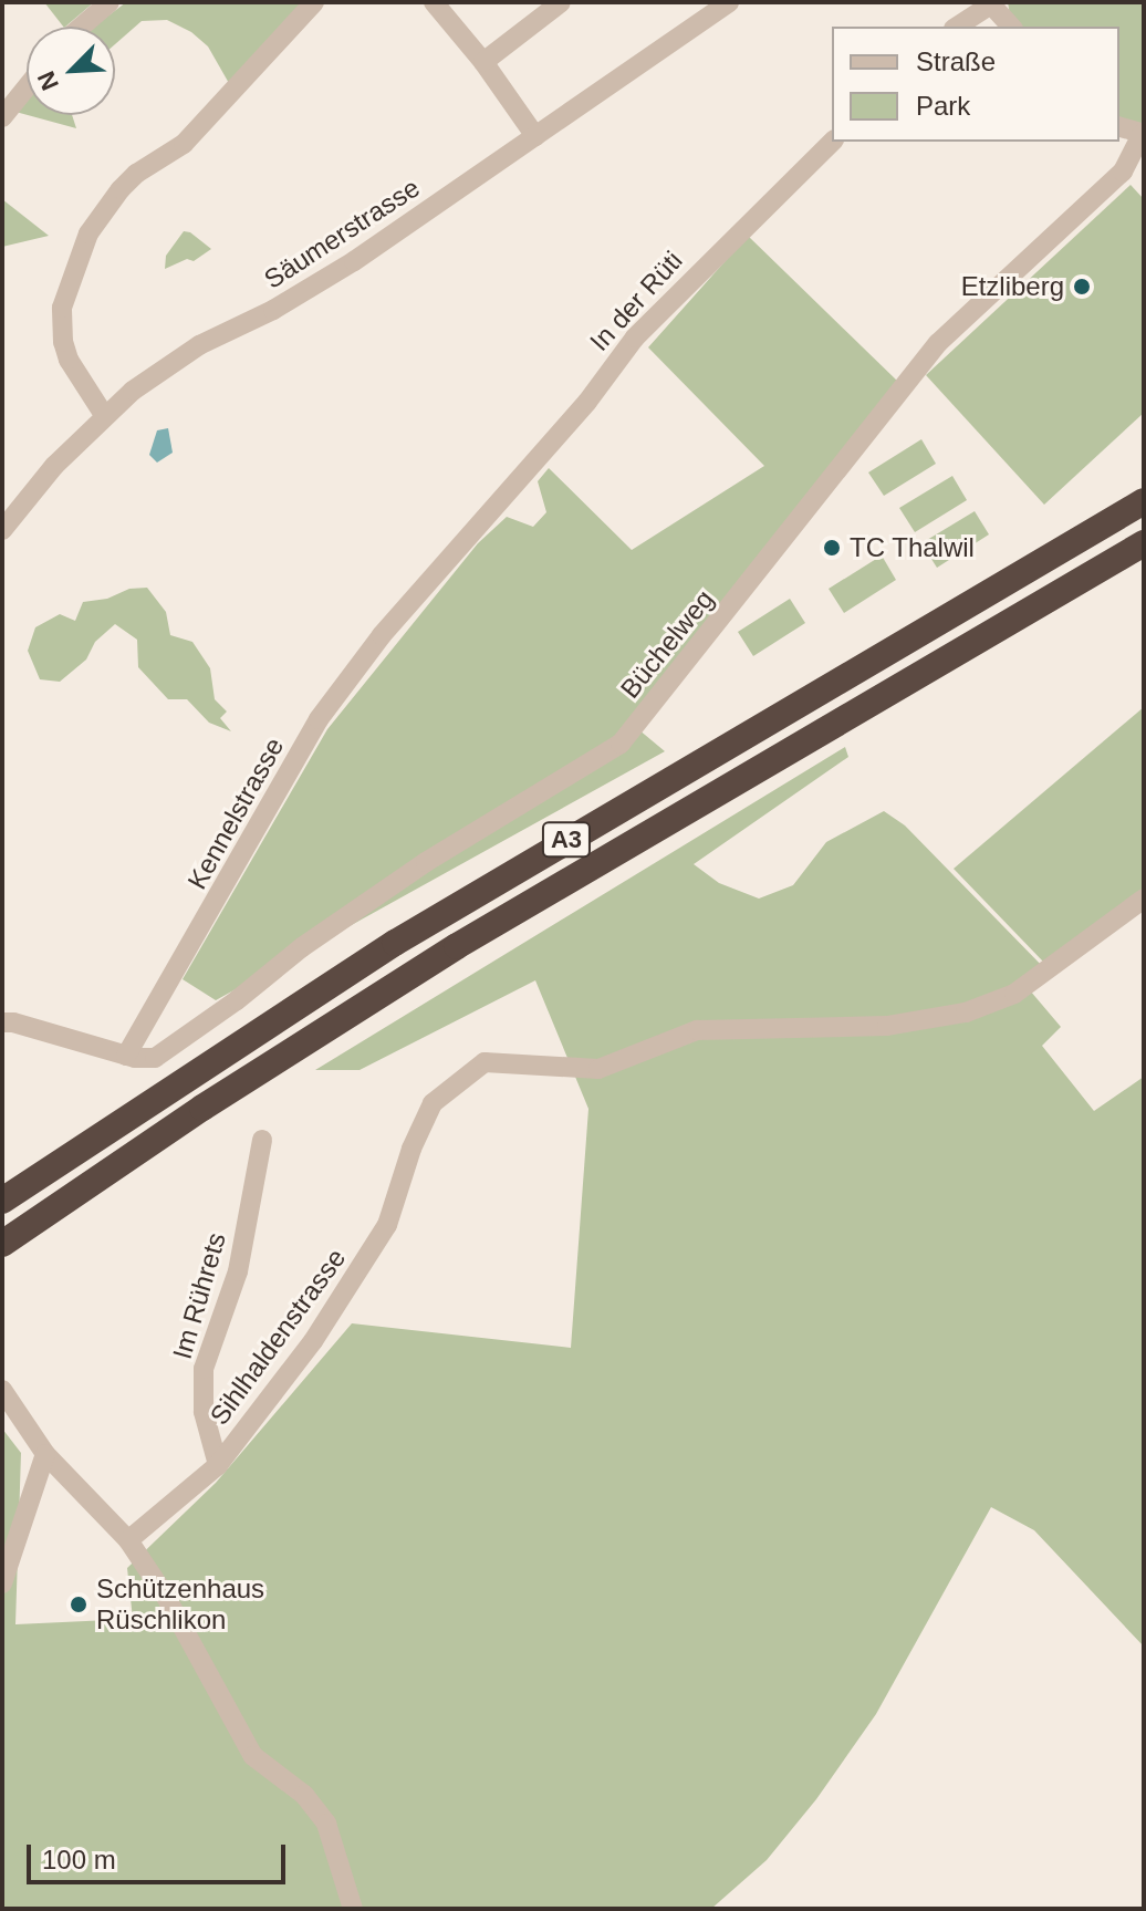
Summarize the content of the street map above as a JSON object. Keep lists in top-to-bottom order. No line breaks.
{"streets":{"highway":["A3"],"street":["Säumerstrasse","In der Rüti","Büchelweg","Kennelstrasse","Im Rührets","Sihlhaldenstrasse"]},"crossings":[["In der Rüti","Kennelstrasse"],["Büchelweg","Kennelstrasse"],["Im Rührets","Sihlhaldenstrasse"]],"places":["Etzliberg","TC Thalwil","Schützenhaus Rüschlikon"],"legend":["Straße","Park"],"scale_bar":"100 m","north":"bottom left"}
